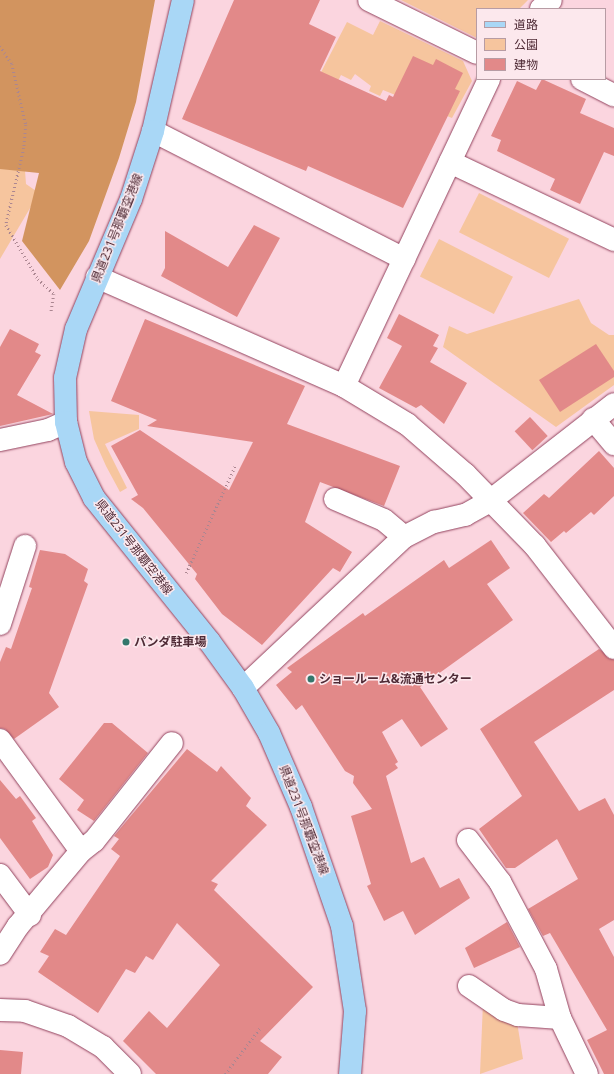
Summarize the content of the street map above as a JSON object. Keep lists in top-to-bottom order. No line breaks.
{"streets":{"main road":["県道231号那覇空港線"]},"places":["パンダ駐車場","ショールーム&流通センター"],"legend":["道路","公園","建物"]}
